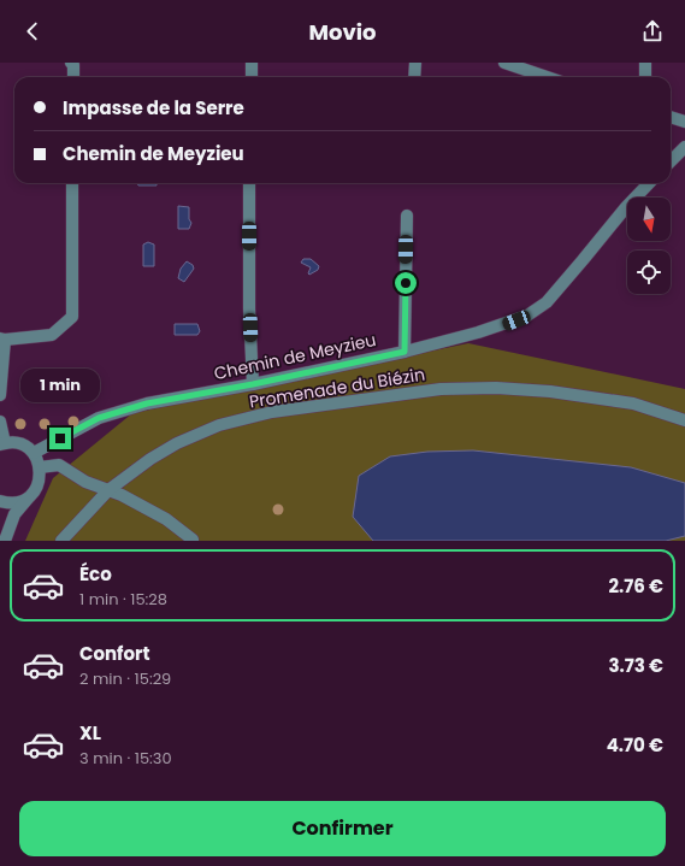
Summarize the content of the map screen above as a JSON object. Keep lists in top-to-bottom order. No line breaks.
{"streets":{"street":["Chemin de Meyzieu","Promenade du Biézin"]},"north":"bottom","page":{"header":"Movio","banner":["Impasse de la Serre","Chemin de Meyzieu"],"bubble":"1 min","list":[{"name":"Éco","note":"1 min · 15:28","value":"2.76 €"},{"name":"Confort","note":"2 min · 15:29","value":"3.73 €"},{"name":"XL","note":"3 min · 15:30","value":"4.70 €"}],"buttons":"Confirmer"}}
